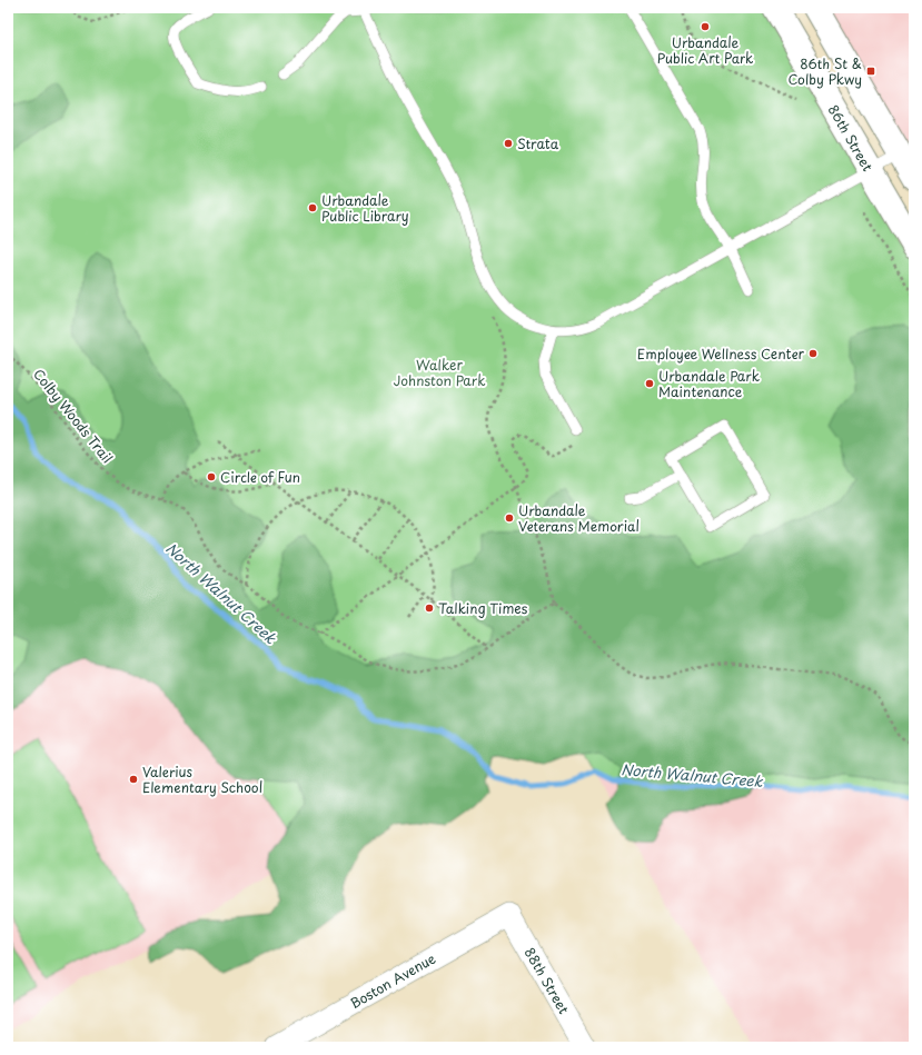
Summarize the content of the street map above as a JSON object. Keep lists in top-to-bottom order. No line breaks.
{"streets":{"main road":["86th Street"],"street":["Boston Avenue","88th Street"],"path":["Colby Woods Trail"]},"crossings":[["Boston Avenue","88th Street"]],"water":["North Walnut Creek"],"parks":["Walker Johnston Park"],"places":{"other":["Urbandale Public Art Park","Strata","Urbandale Public Library","Employee Wellness Center","Urbandale Park Maintenance","Circle of Fun","Urbandale Veterans Memorial","Talking Times","Valerius Elementary School"],"transit":["86th St & Colby Pkwy"]}}
